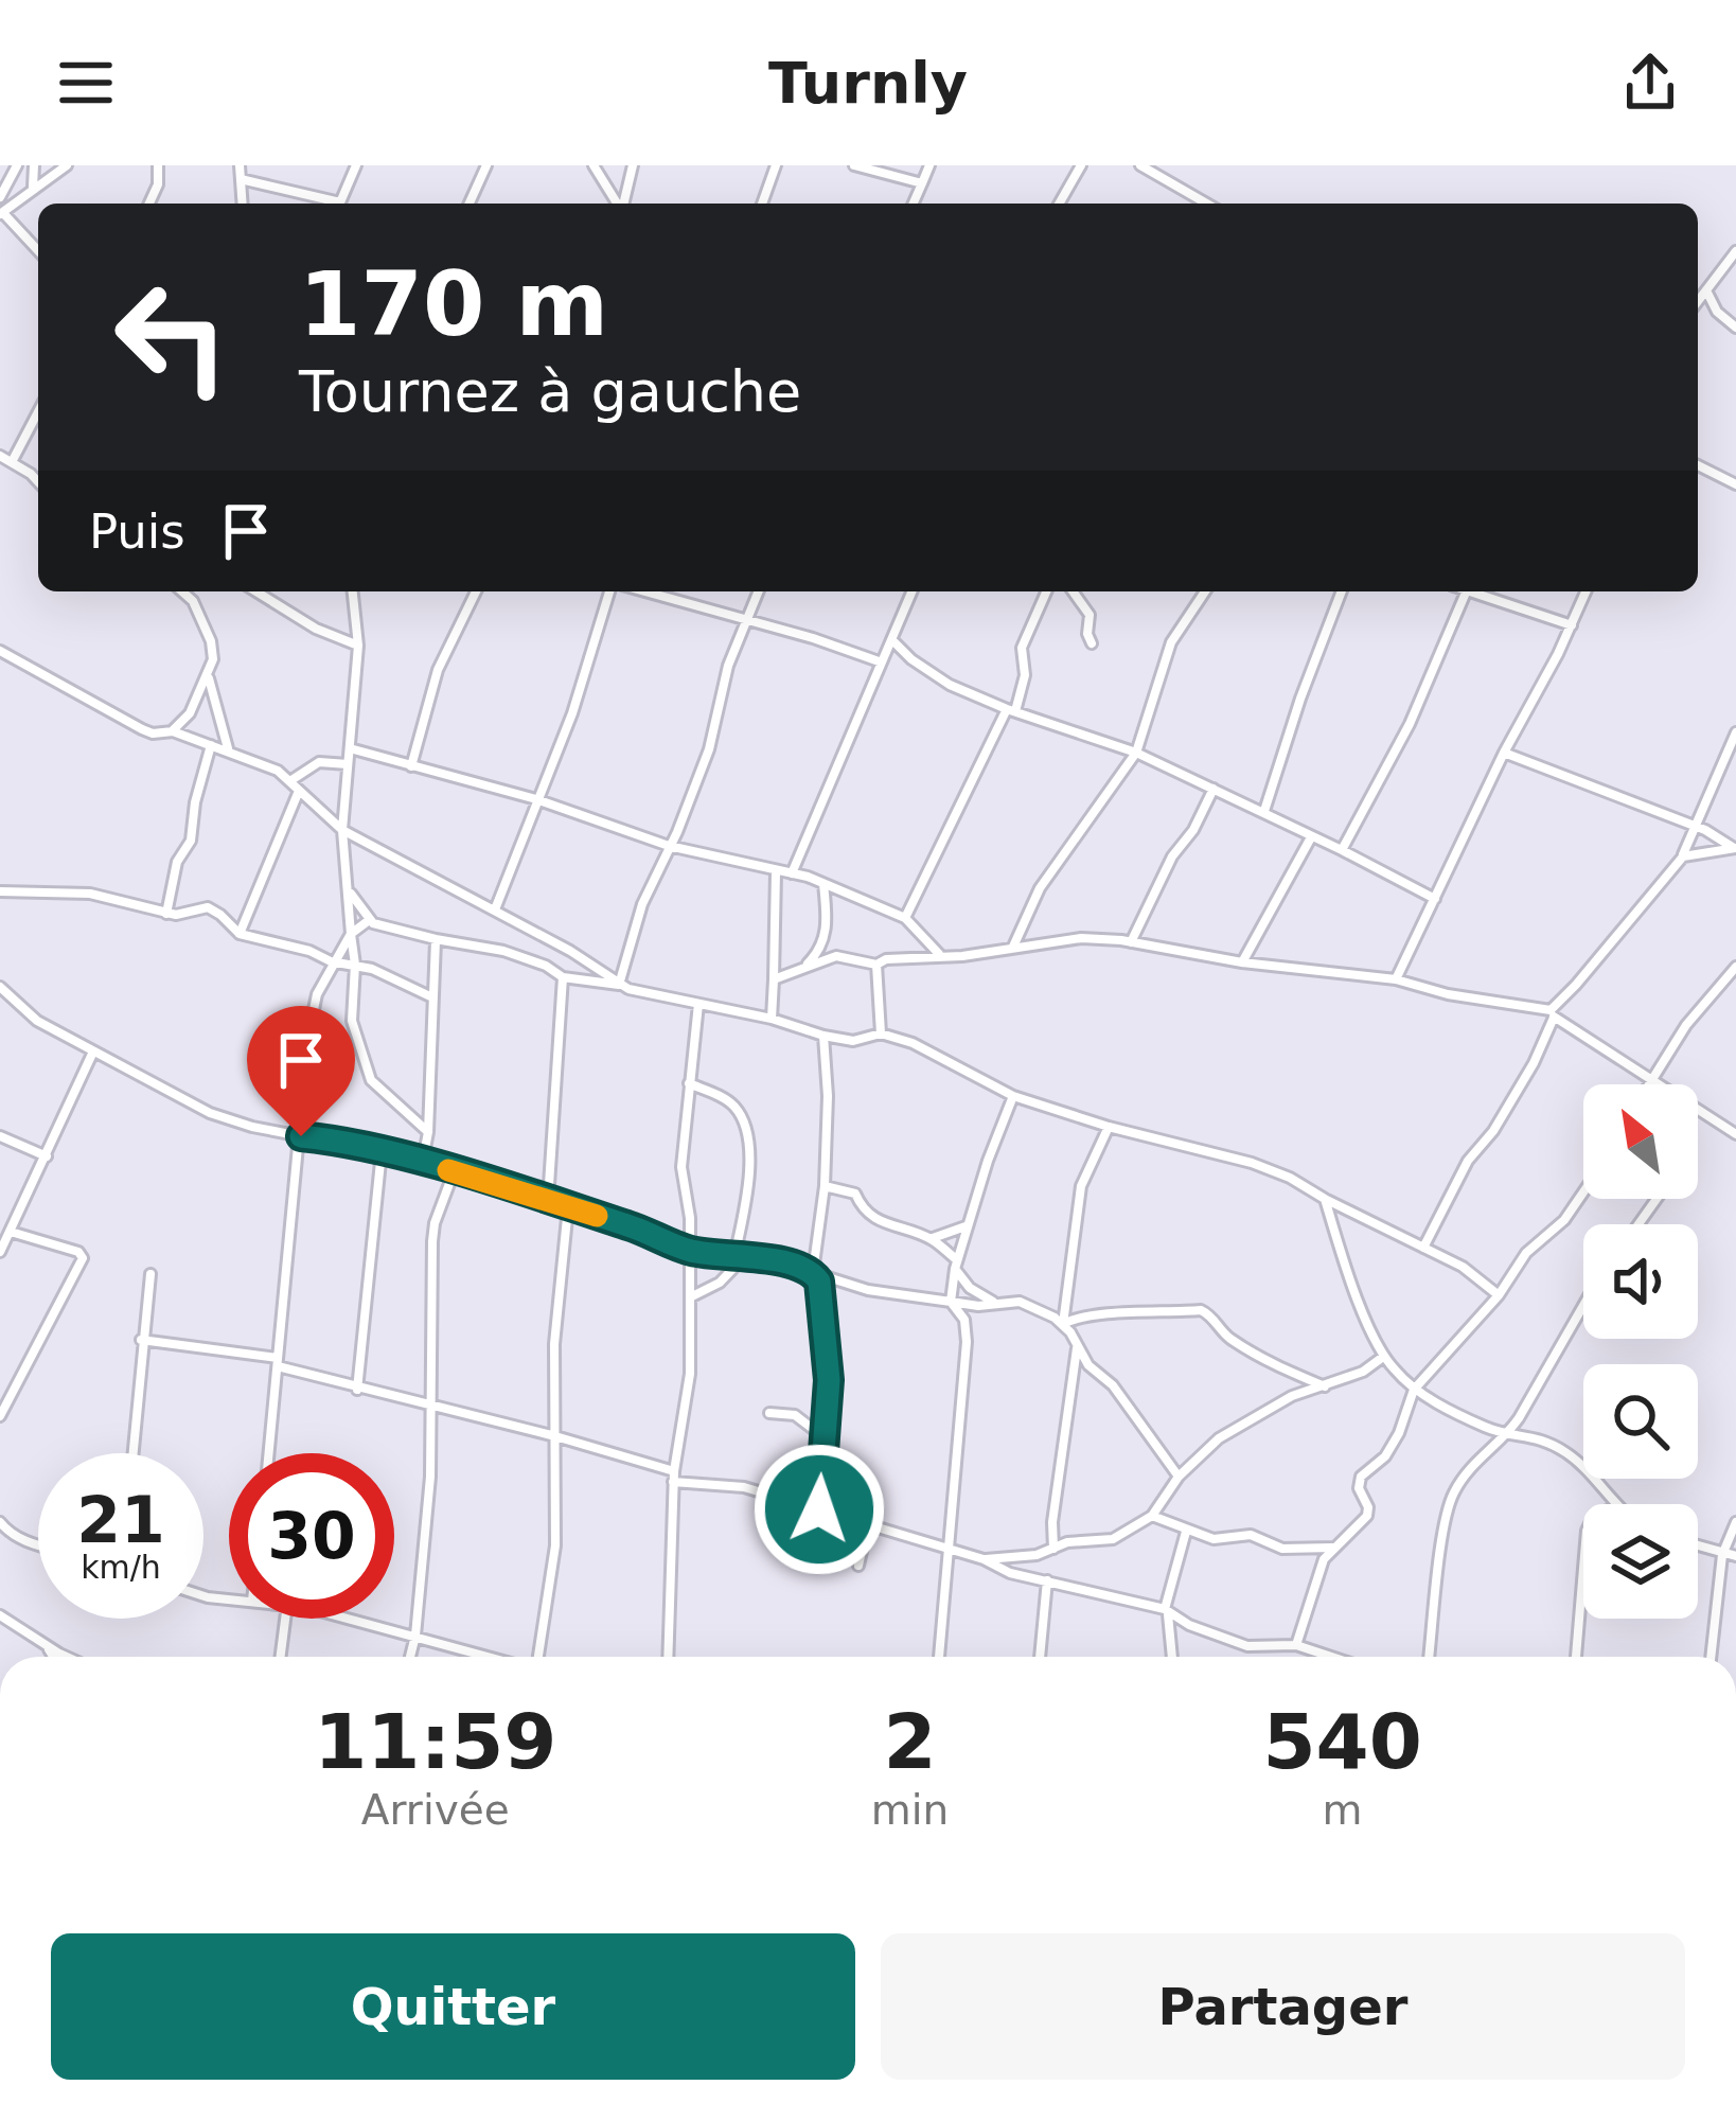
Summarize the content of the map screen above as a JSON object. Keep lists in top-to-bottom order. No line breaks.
{"north":"top left","page":{"header":"Turnly","turn":["170 m","Tournez à gauche"],"then":"Puis","speed":"21 km/h","limit":"30","eta":["11:59","Arrivée","2","min","540","m"],"buttons":["Quitter","Partager"]}}
